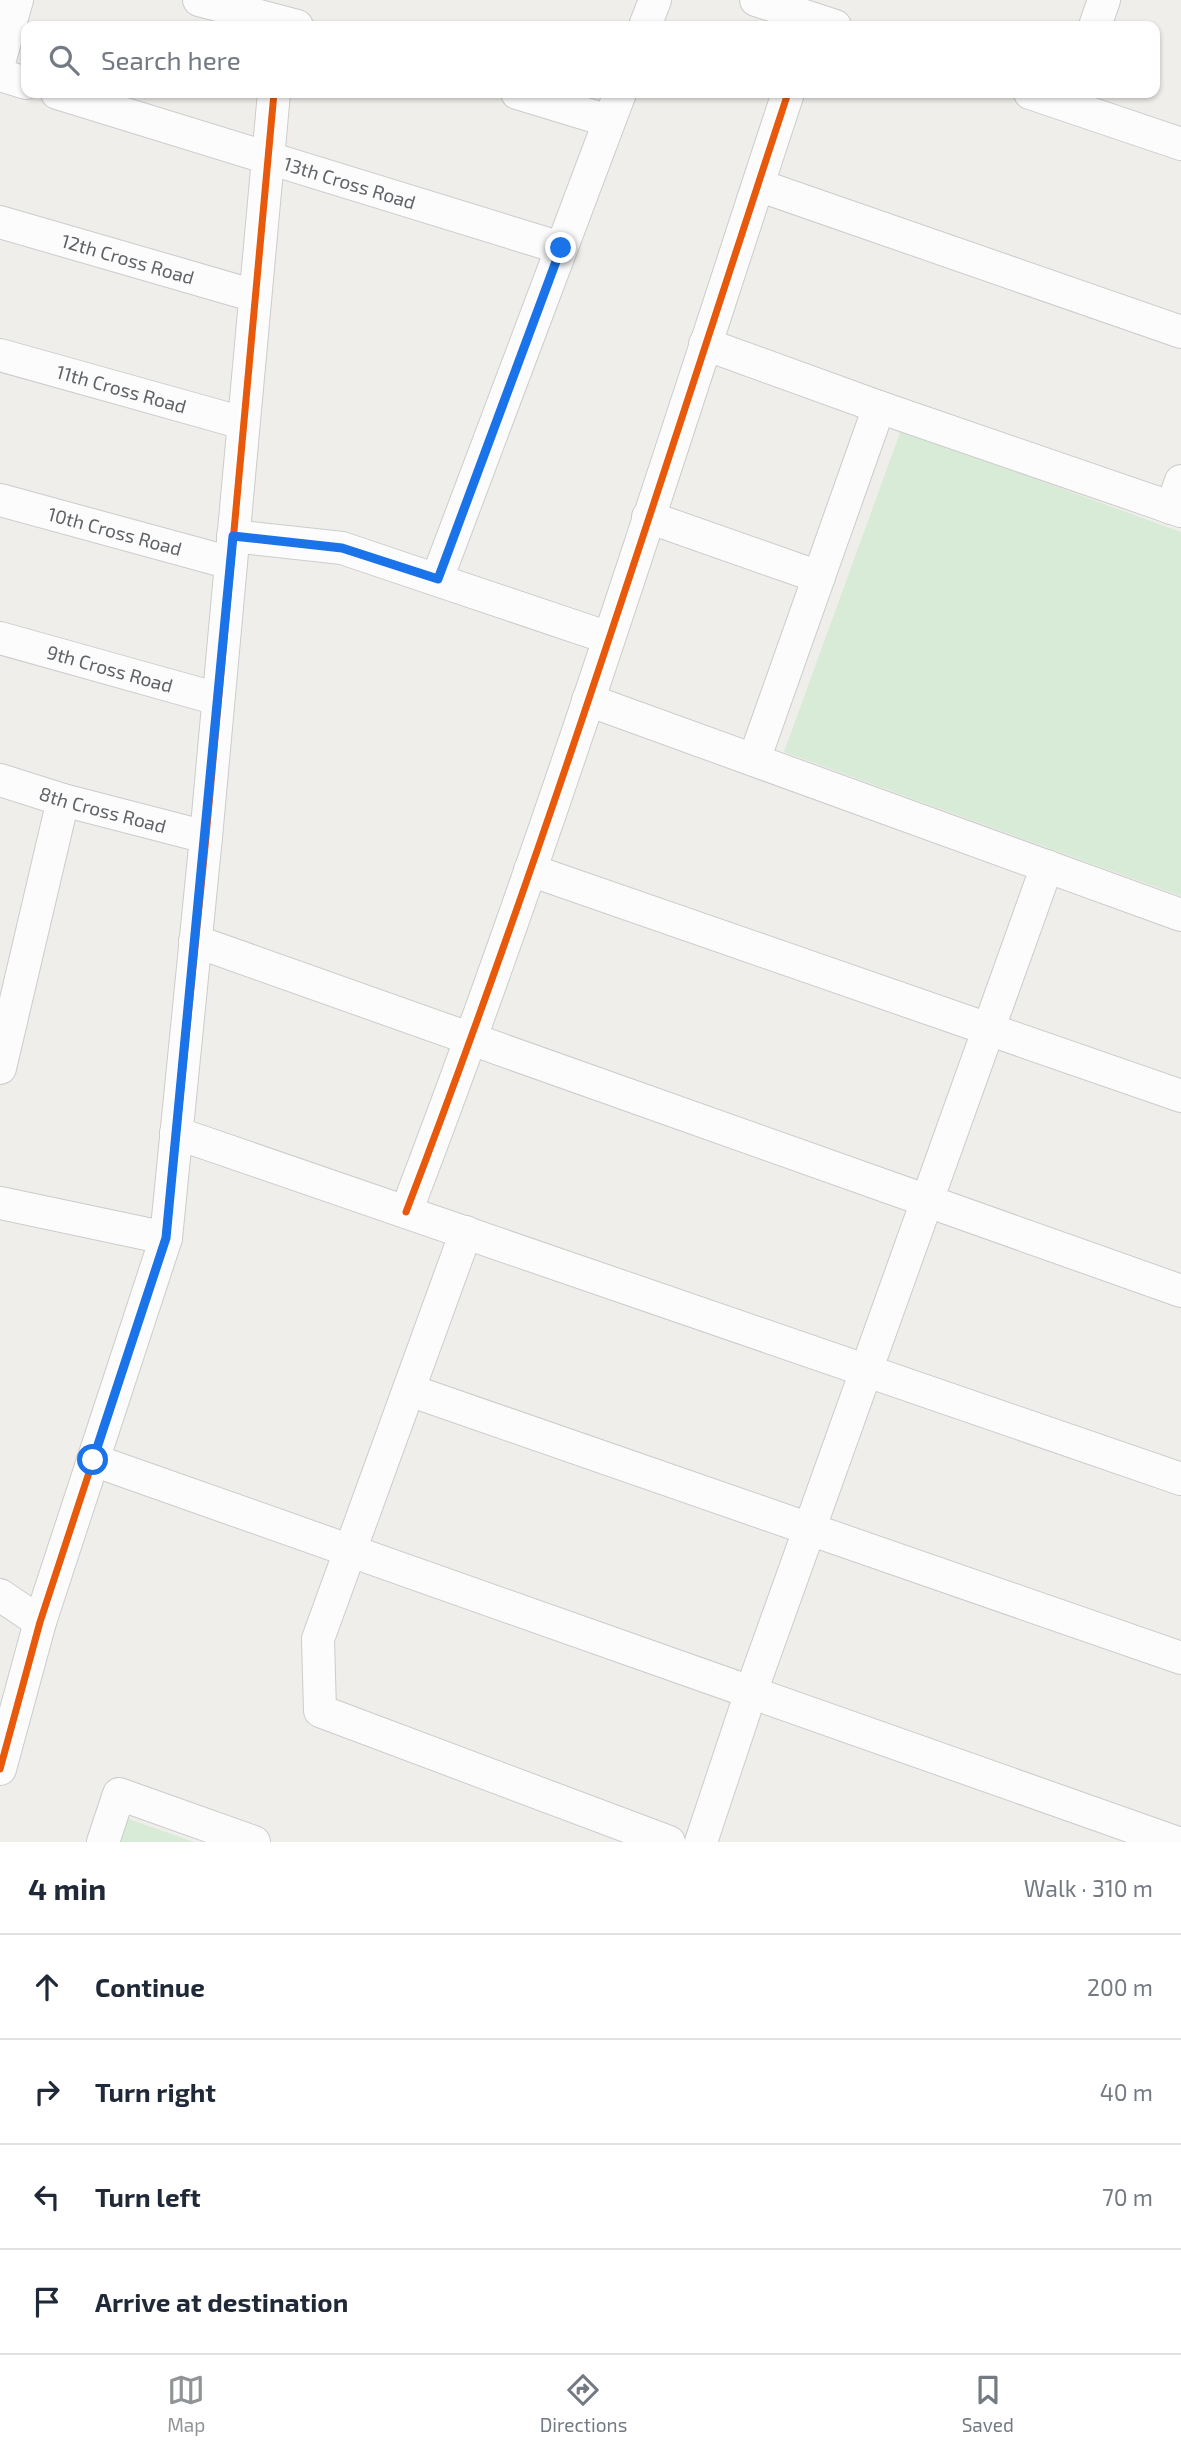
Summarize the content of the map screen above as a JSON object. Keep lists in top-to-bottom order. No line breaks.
{"streets":{"street":["13th Cross Road","12th Cross Road","11th Cross Road","10th Cross Road","9th Cross Road","8th Cross Road"]},"page":{"search":"Search here","heading":["4 min","Walk · 310 m"],"list":[["Continue","200 m"],["Turn right","40 m"],["Turn left","70 m"],"Arrive at destination"],"nav":["Map","Directions","Saved"]}}
